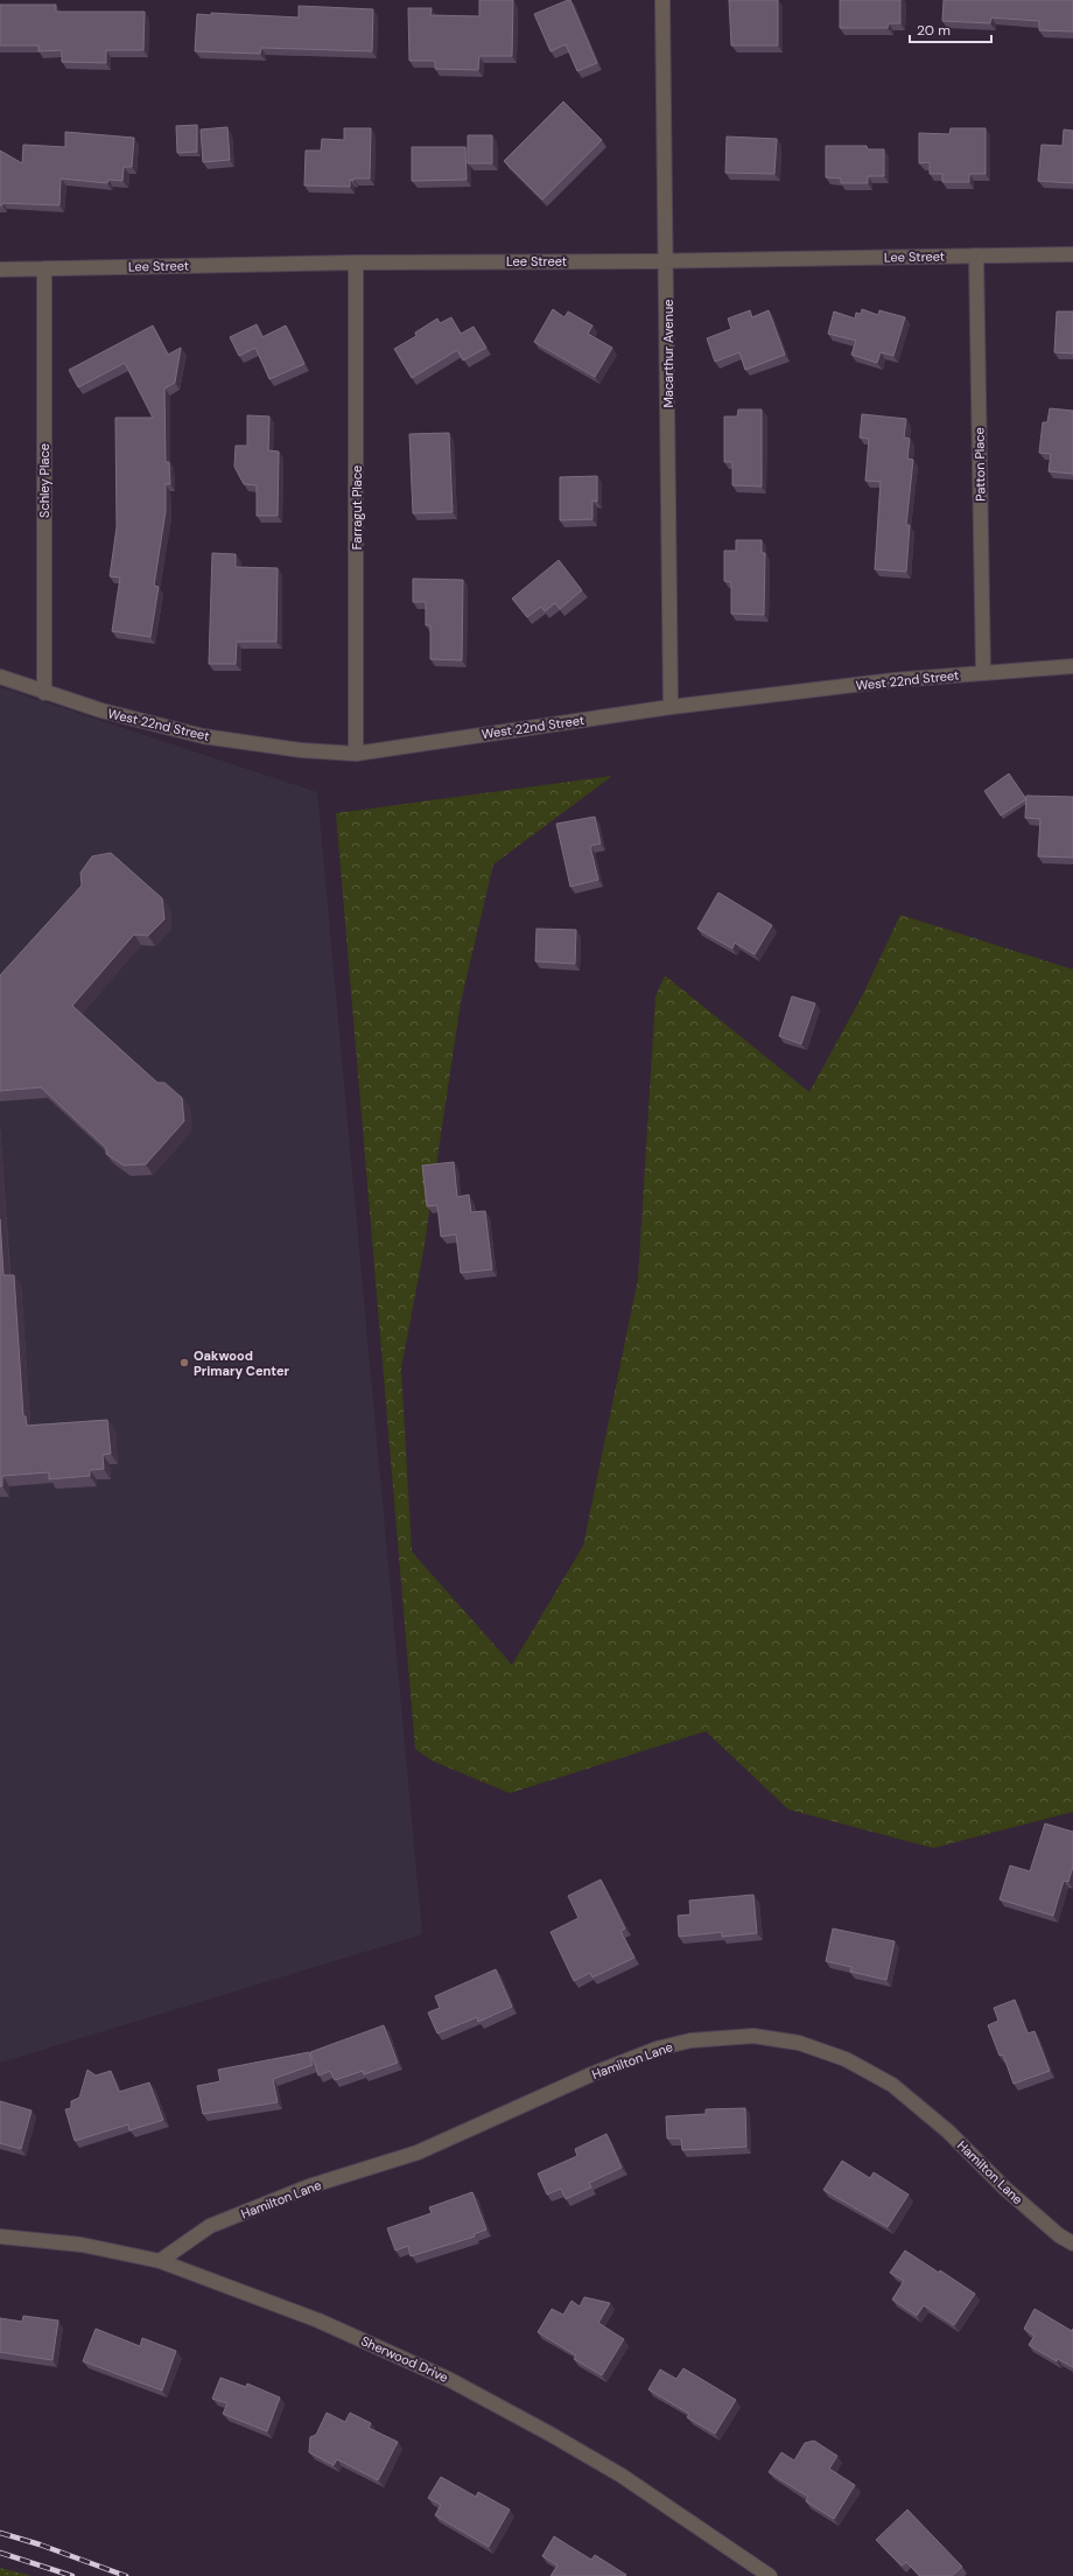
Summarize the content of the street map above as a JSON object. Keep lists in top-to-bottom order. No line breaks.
{"streets":{"street":["Lee Street","Macarthur Avenue","Patton Place","Schley Place","Farragut Place","West 22nd Street","Hamilton Lane","Sherwood Drive"]},"crossings":[["Lee Street","Macarthur Avenue"],["Lee Street","Patton Place"],["Lee Street","Schley Place"],["Lee Street","Farragut Place"],["Macarthur Avenue","West 22nd Street"],["Patton Place","West 22nd Street"],["Schley Place","West 22nd Street"],["Farragut Place","West 22nd Street"],["Hamilton Lane","Sherwood Drive"]],"places":["Oakwood Primary Center"],"scale_bar":"20 m"}
